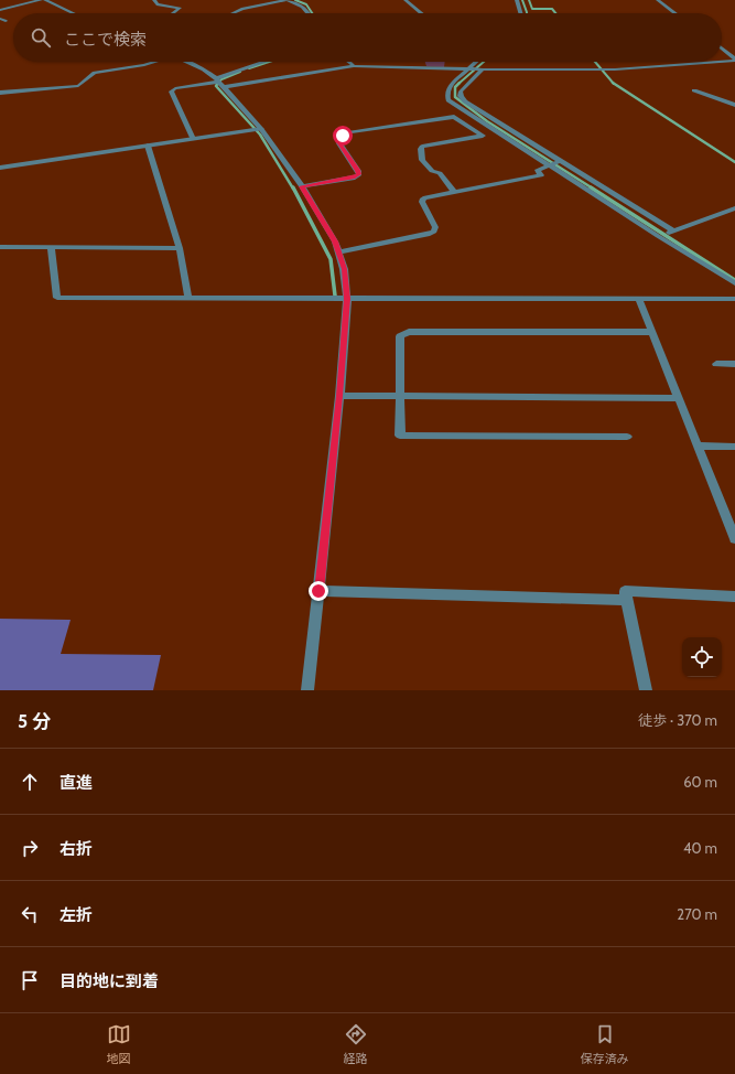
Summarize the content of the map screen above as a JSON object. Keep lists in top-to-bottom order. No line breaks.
{"page":{"search":"ここで検索","heading":["5 分","徒歩 · 370 m"],"list":[["直進","60 m"],["右折","40 m"],["左折","270 m"],"目的地に到着"],"nav":["地図","経路","保存済み"]}}
